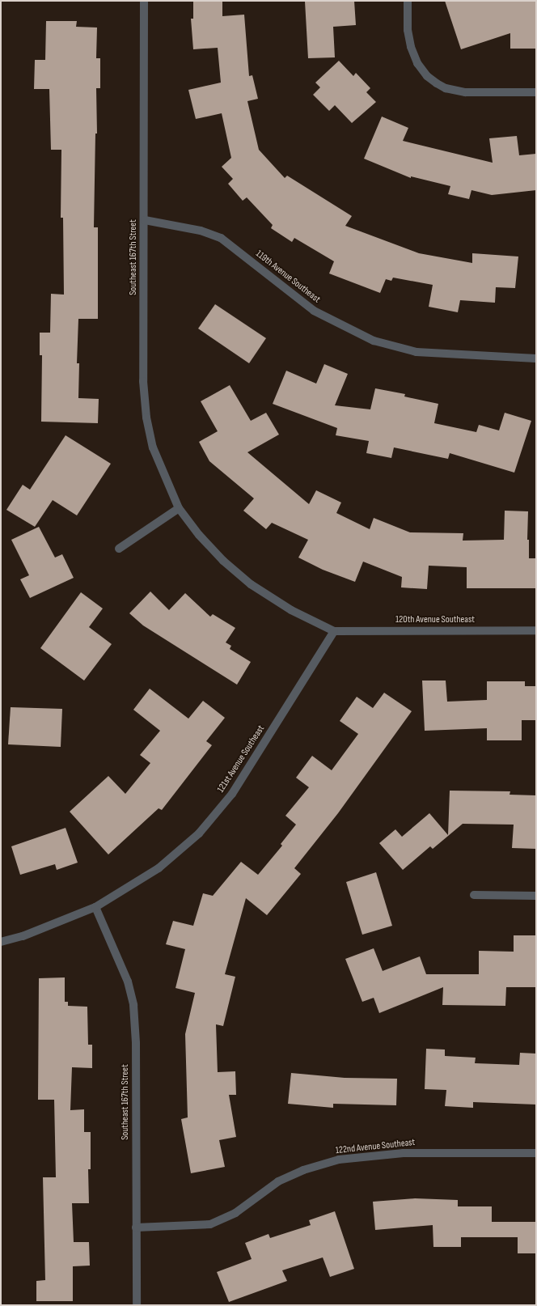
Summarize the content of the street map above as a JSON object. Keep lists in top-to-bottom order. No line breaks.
{"streets":{"street":["Southeast 167th Street","119th Avenue Southeast","120th Avenue Southeast","121st Avenue Southeast","122nd Avenue Southeast"]},"crossings":[["Southeast 167th Street","119th Avenue Southeast"],["Southeast 167th Street","120th Avenue Southeast"],["Southeast 167th Street","121st Avenue Southeast"],["Southeast 167th Street","122nd Avenue Southeast"],["120th Avenue Southeast","121st Avenue Southeast"]]}
